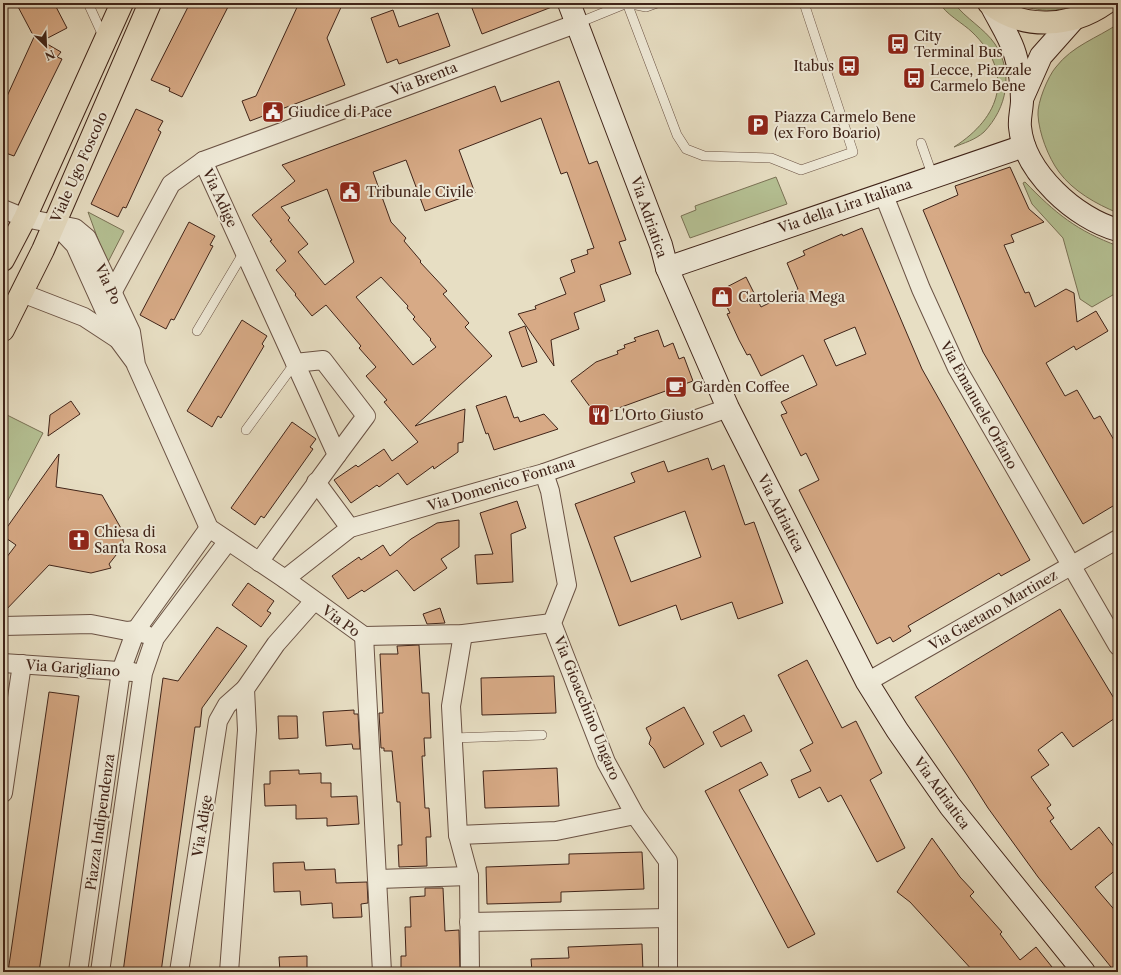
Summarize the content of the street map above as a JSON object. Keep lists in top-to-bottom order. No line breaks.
{"streets":{"main road":["Viale Ugo Foscolo"],"street":["Via Brenta","Via Adige","Via della Lira Italiana","Via Adriatica","Via Po","Via Emanuele Orfano","Via Domenico Fontana","Via Gaetano Martinez","Via Garigliano","Via Gioacchino Ungaro","Piazza Indipendenza"]},"crossings":[["Via Brenta","Via Adige"],["Via Brenta","Via Adriatica"],["Viale Ugo Foscolo","Via Po"],["Via Adige","Via Po"],["Via della Lira Italiana","Via Adriatica"],["Via della Lira Italiana","Via Emanuele Orfano"],["Via Adriatica","Via Domenico Fontana"],["Via Adriatica","Via Gaetano Martinez"],["Via Po","Via Domenico Fontana"],["Via Po","Via Gioacchino Ungaro"],["Via Po","Piazza Indipendenza"],["Via Emanuele Orfano","Via Gaetano Martinez"],["Via Domenico Fontana","Via Gioacchino Ungaro"],["Via Garigliano","Piazza Indipendenza"]],"places":{"bus stop":["City Terminal Bus","Itabus","Lecce, Piazzale Carmelo Bene"],"public building":["Giudice di Pace","Tribunale Civile"],"parking":["Piazza Carmelo Bene (ex Foro Boario)"],"shop":["Cartoleria Mega"],"cafe":["Garden Coffee"],"restaurant":["L'Orto Giusto"],"church":["Chiesa di Santa Rosa"]},"north":"bottom right"}
